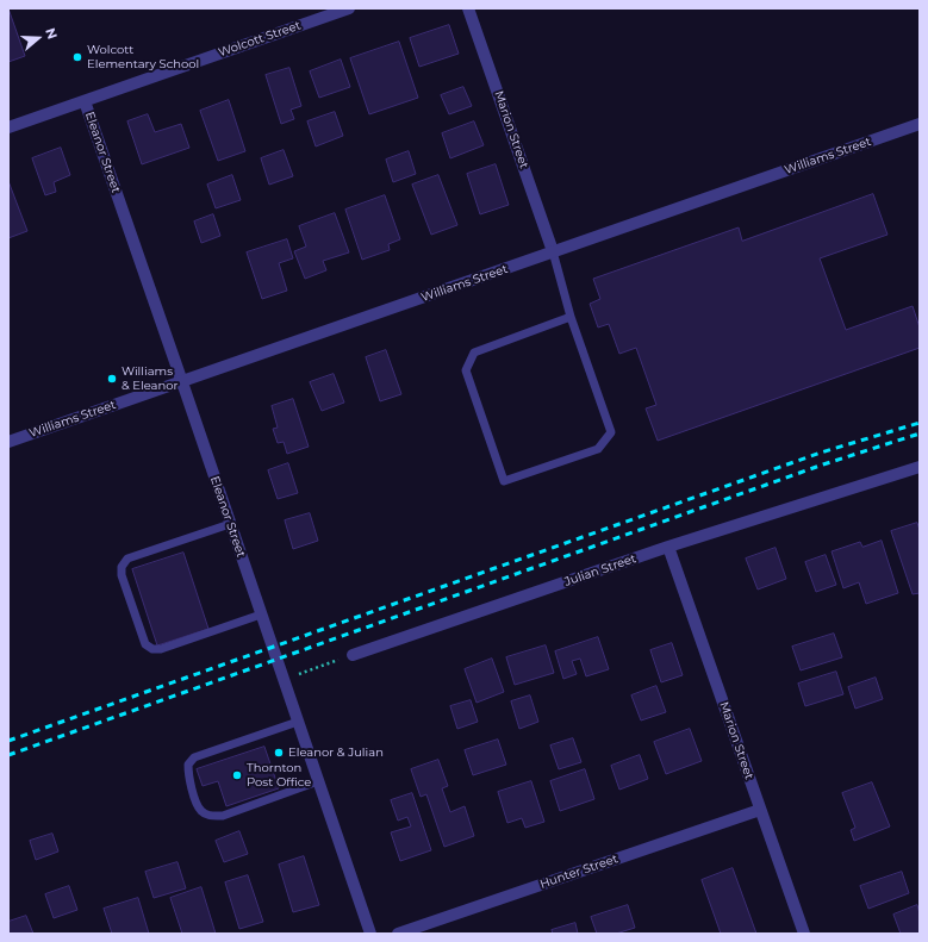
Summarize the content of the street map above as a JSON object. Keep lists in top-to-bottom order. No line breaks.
{"streets":{"street":["Wolcott Street","Marion Street","Eleanor Street","Williams Street","Julian Street","Hunter Street"]},"crossings":[["Wolcott Street","Eleanor Street"],["Marion Street","Williams Street"],["Marion Street","Julian Street"],["Marion Street","Hunter Street"],["Eleanor Street","Williams Street"]],"places":["Wolcott Elementary School","Williams & Eleanor","Eleanor & Julian","Thornton Post Office"],"north":"right"}
